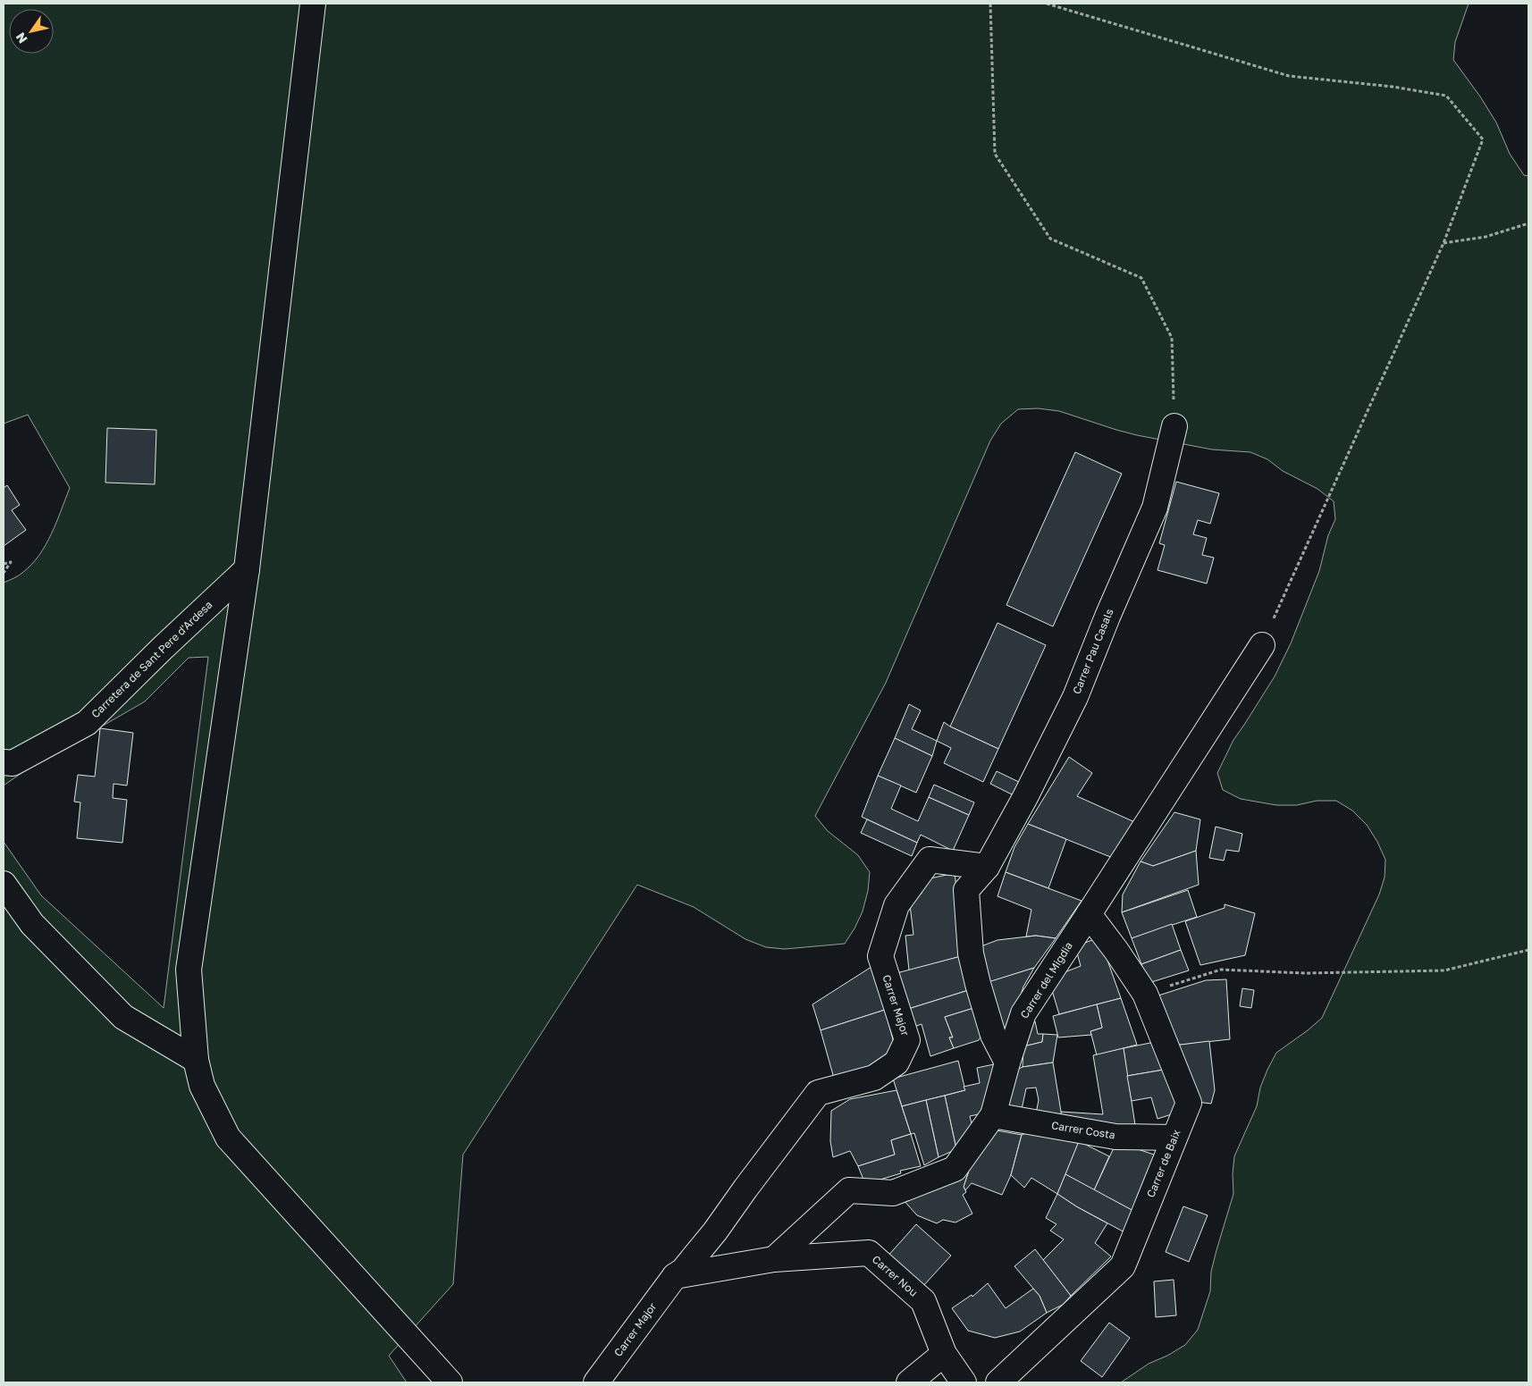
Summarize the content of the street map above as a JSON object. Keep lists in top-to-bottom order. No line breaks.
{"streets":{"street":["Carrer Pau Casals","Carretera de Sant Pere d'Ardesa","Carrer del Migdia","Carrer Major","Carrer Costa","Carrer de Baix","Carrer Nou"]},"crossings":[["Carrer Pau Casals","Carrer del Migdia"],["Carrer Pau Casals","Carrer Major"],["Carrer del Migdia","Carrer Costa"],["Carrer del Migdia","Carrer de Baix"],["Carrer del Migdia","Carrer Nou"],["Carrer Costa","Carrer de Baix"]],"north":"bottom left"}
